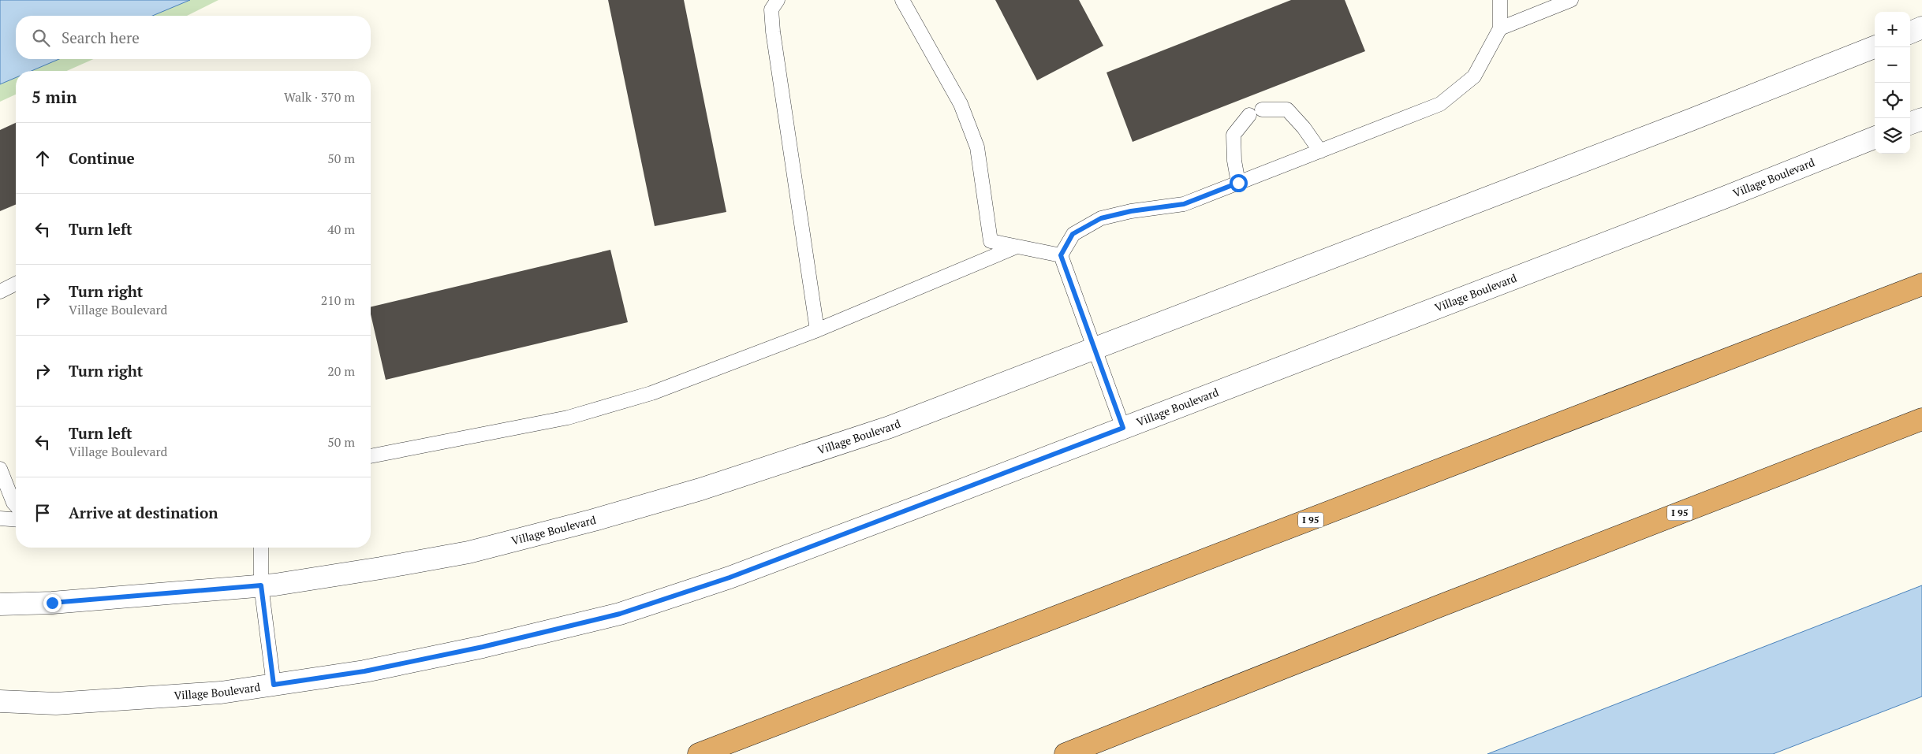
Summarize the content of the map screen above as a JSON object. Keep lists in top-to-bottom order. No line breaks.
{"streets":{"highway":["I 95"],"street":["Village Boulevard"]},"page":{"map_buttons":["+","−"],"search":"Search here","heading":["5 min","Walk · 370 m"],"list":[["Continue","50 m"],["Turn left","40 m"],["Turn right","Village Boulevard","210 m"],["Turn right","20 m"],["Turn left","Village Boulevard","50 m"],"Arrive at destination"]}}
